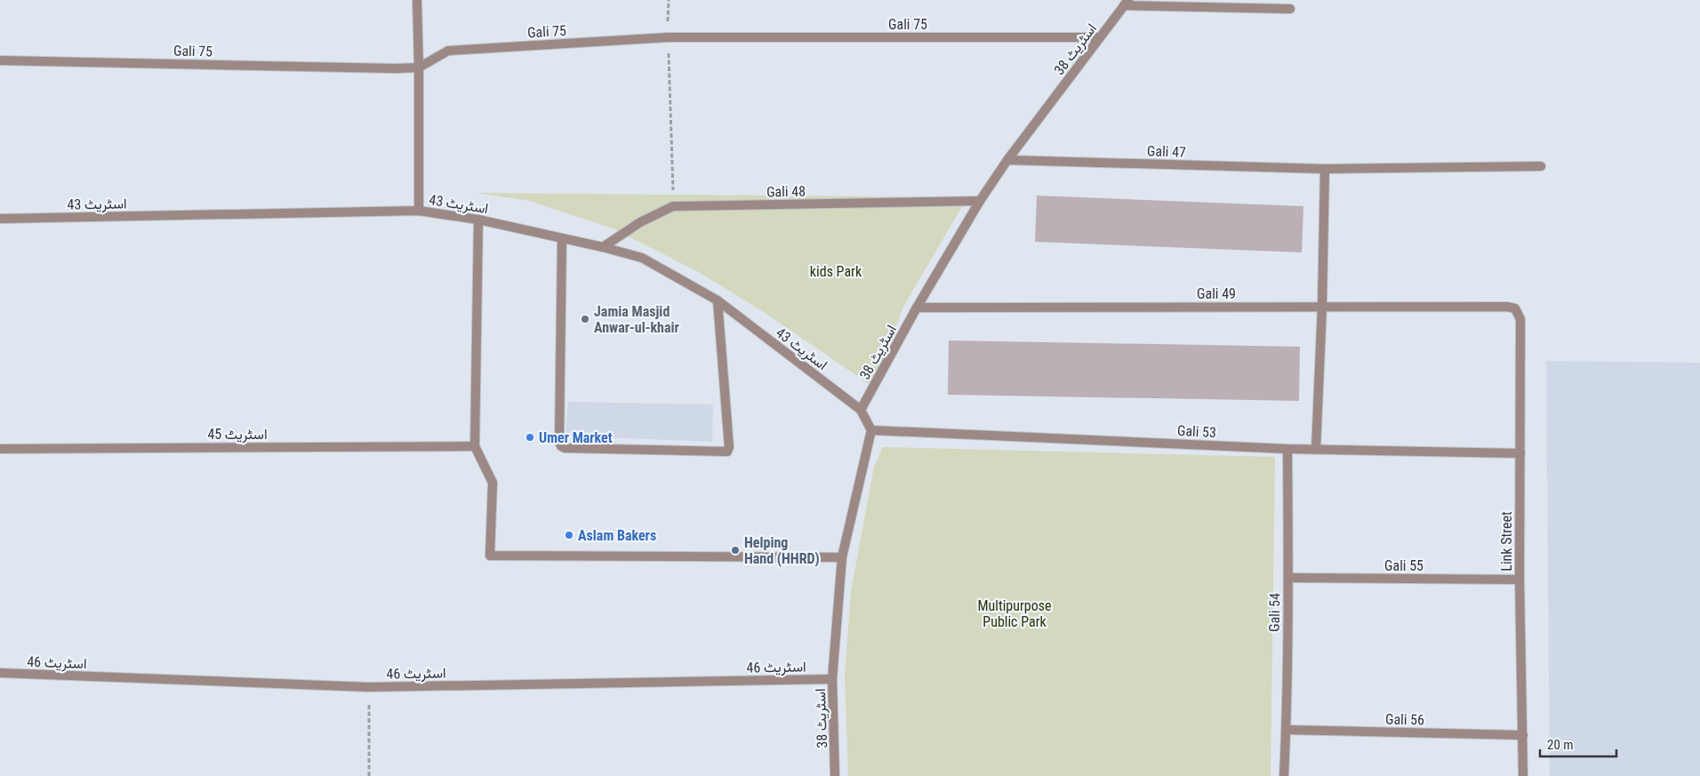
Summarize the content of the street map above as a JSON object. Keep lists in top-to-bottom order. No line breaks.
{"streets":{"street":["Gali 75","اسٹریٹ 38","Gali 47","Gali 48","اسٹریٹ 43","Gali 49","Gali 53","اسٹریٹ 45","Link Street","Gali 55","Gali 54","اسٹریٹ 46","Gali 56"]},"crossings":[["Gali 75","اسٹریٹ 38"],["اسٹریٹ 38","Gali 47"],["اسٹریٹ 38","Gali 48"],["اسٹریٹ 38","اسٹریٹ 43"],["اسٹریٹ 38","Gali 49"],["اسٹریٹ 38","Gali 53"],["اسٹریٹ 38","اسٹریٹ 46"],["Gali 48","اسٹریٹ 43"],["Gali 49","Link Street"],["Gali 53","Link Street"],["Gali 53","Gali 54"],["Link Street","Gali 55"],["Link Street","Gali 56"],["Gali 55","Gali 54"],["Gali 54","Gali 56"]],"parks":["kids Park","Multipurpose Public Park"],"places":["Jamia Masjid Anwar-ul-khair","Umer Market","Aslam Bakers","Helping Hand (HHRD)"],"scale_bar":"20 m"}
